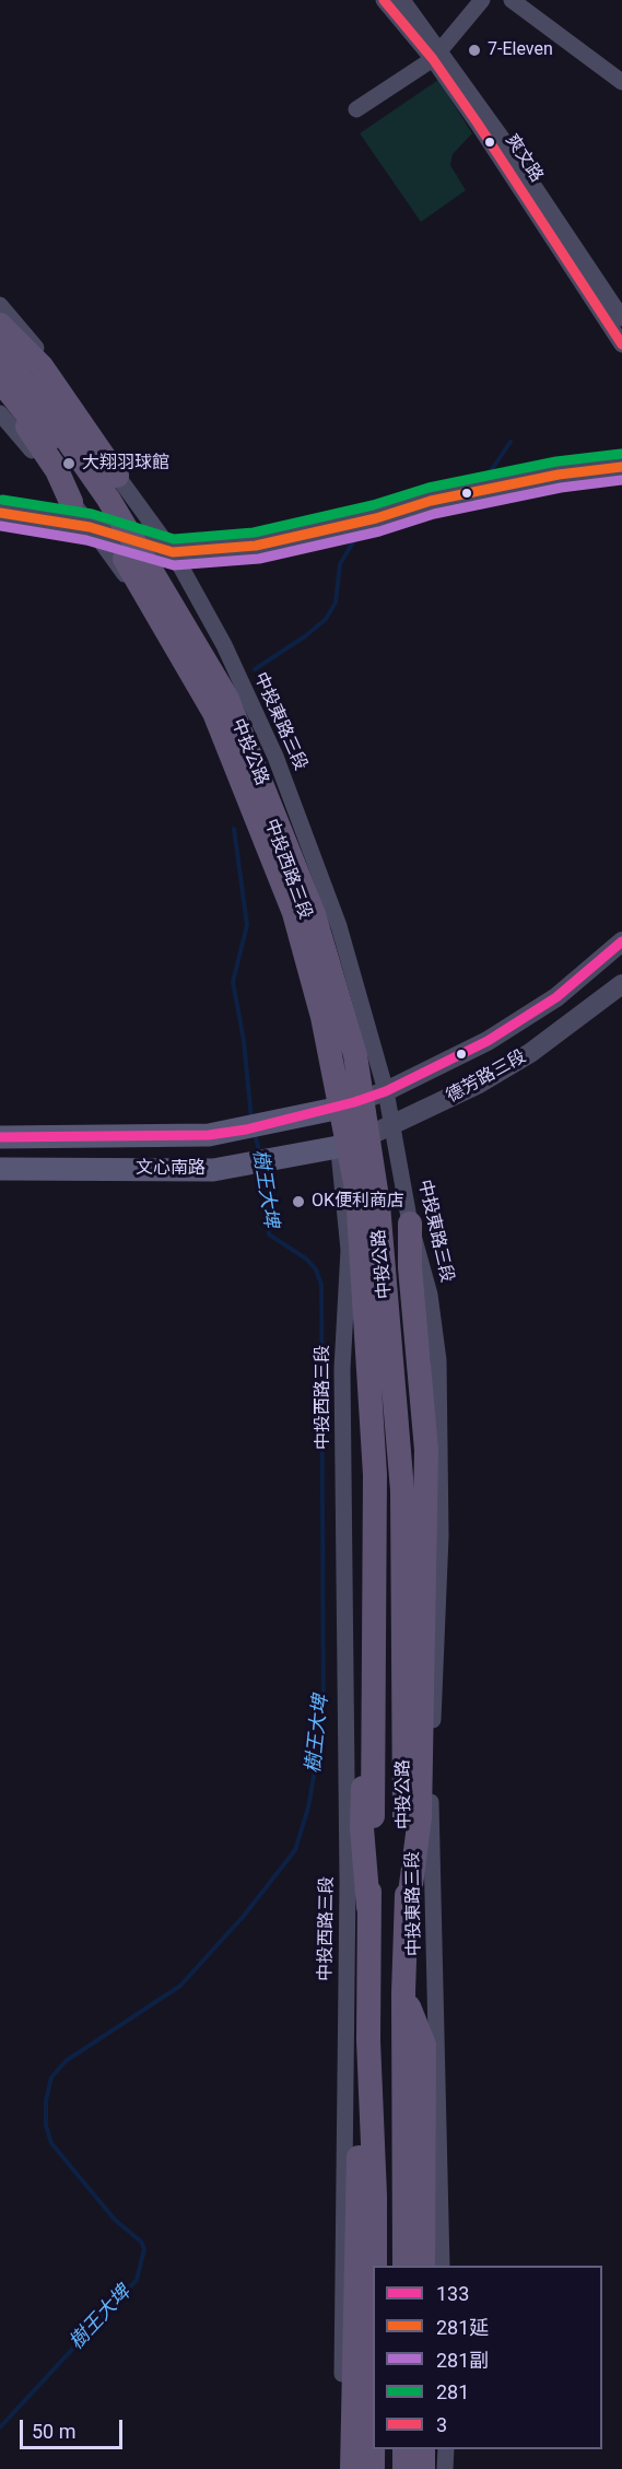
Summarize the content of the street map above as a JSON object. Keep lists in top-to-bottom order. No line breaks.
{"streets":{"main road":["中投公路","文心南路"],"street":["爽文路","中投東路三段","中投西路三段","德芳路三段"]},"crossings":[["中投東路三段","德芳路三段"],["中投西路三段","德芳路三段"],["中投西路三段","文心南路"],["德芳路三段","文心南路"]],"water":["樹王大埤"],"places":["7-Eleven","大翔羽球館","OK便利商店"],"lines":["transit line 3","transit line 281","transit line 281延","transit line 281副","transit line 133"],"legend":["133","281延","281副","281","3"],"scale_bar":"50 m"}
